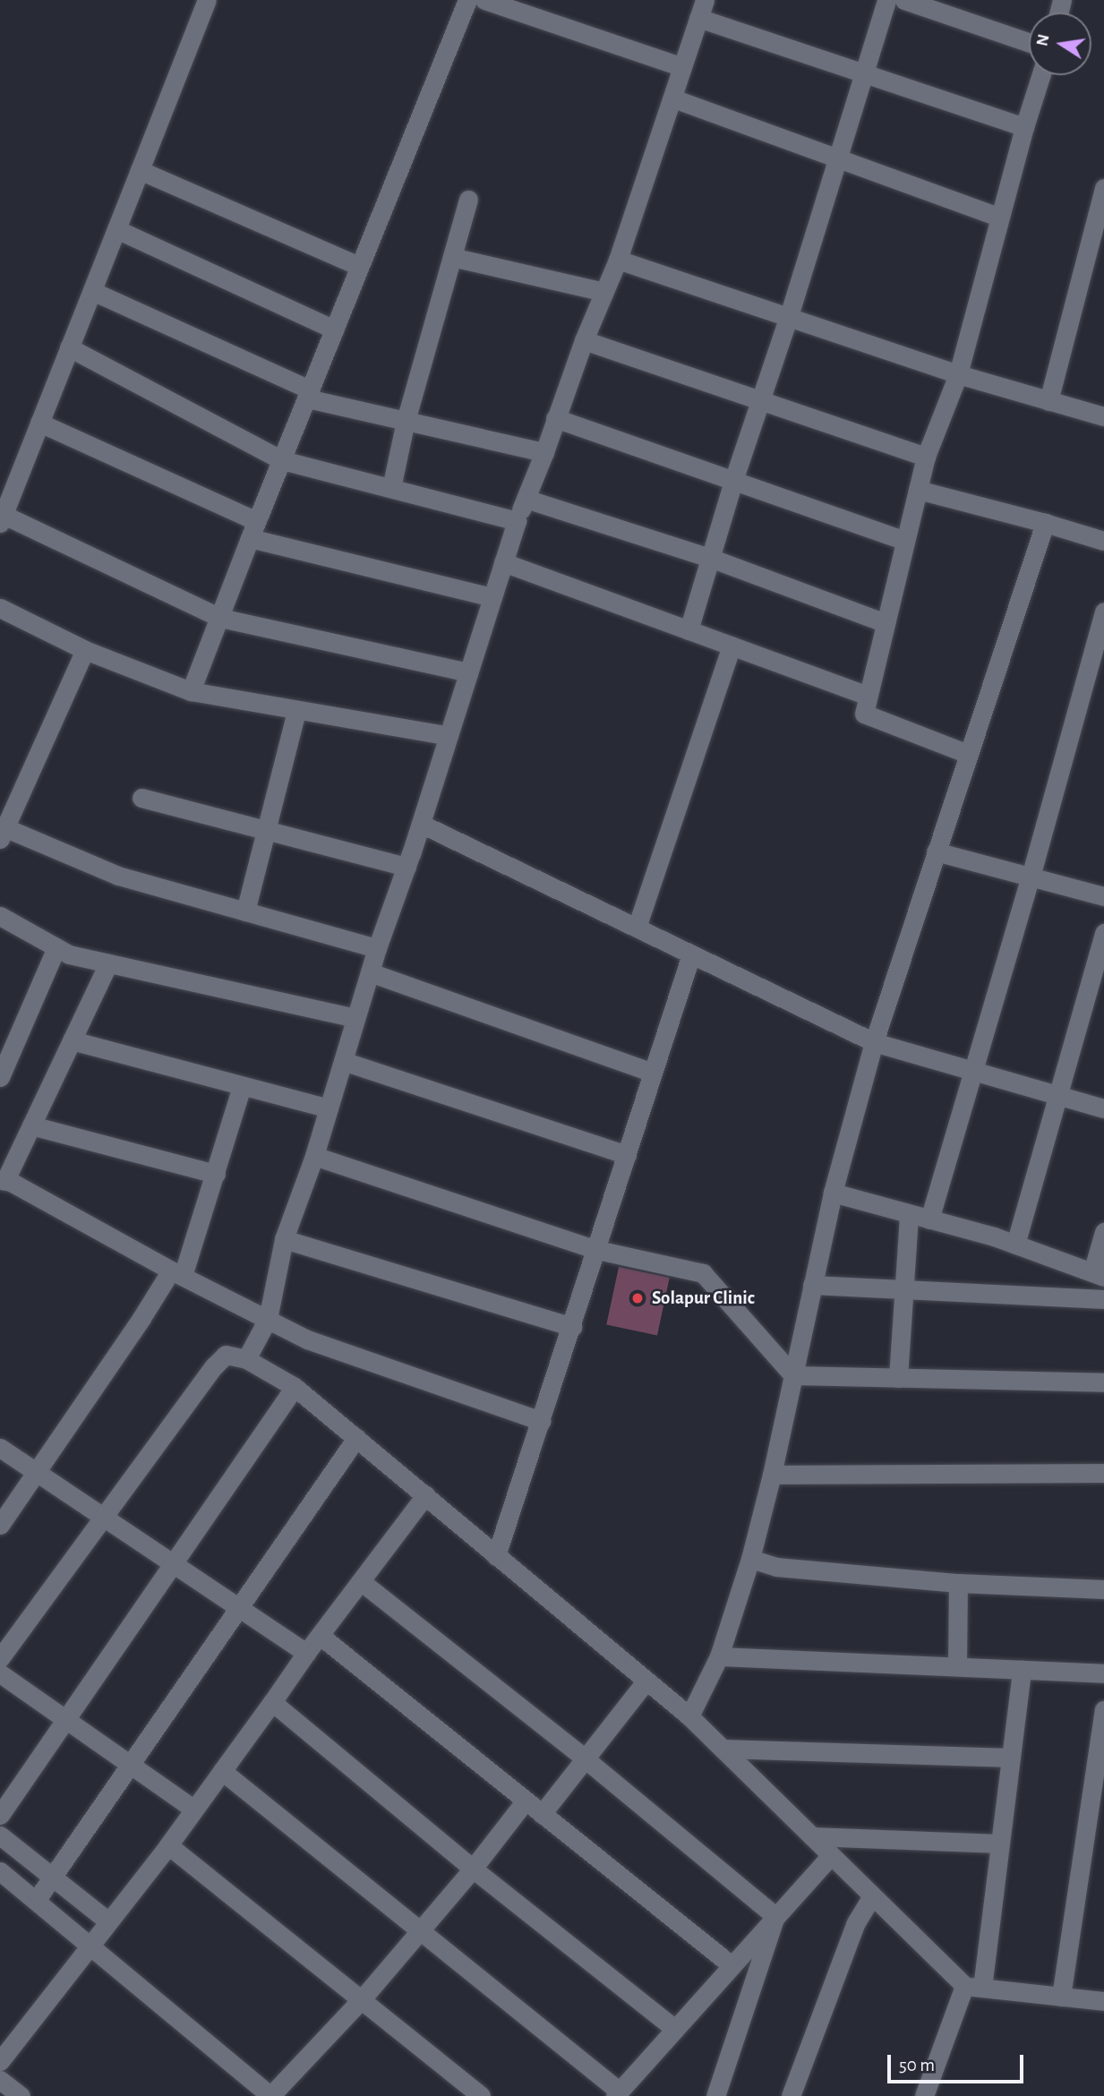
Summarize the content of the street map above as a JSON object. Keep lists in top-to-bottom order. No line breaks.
{"places":["Solapur Clinic"],"scale_bar":"50 m","north":"left"}
